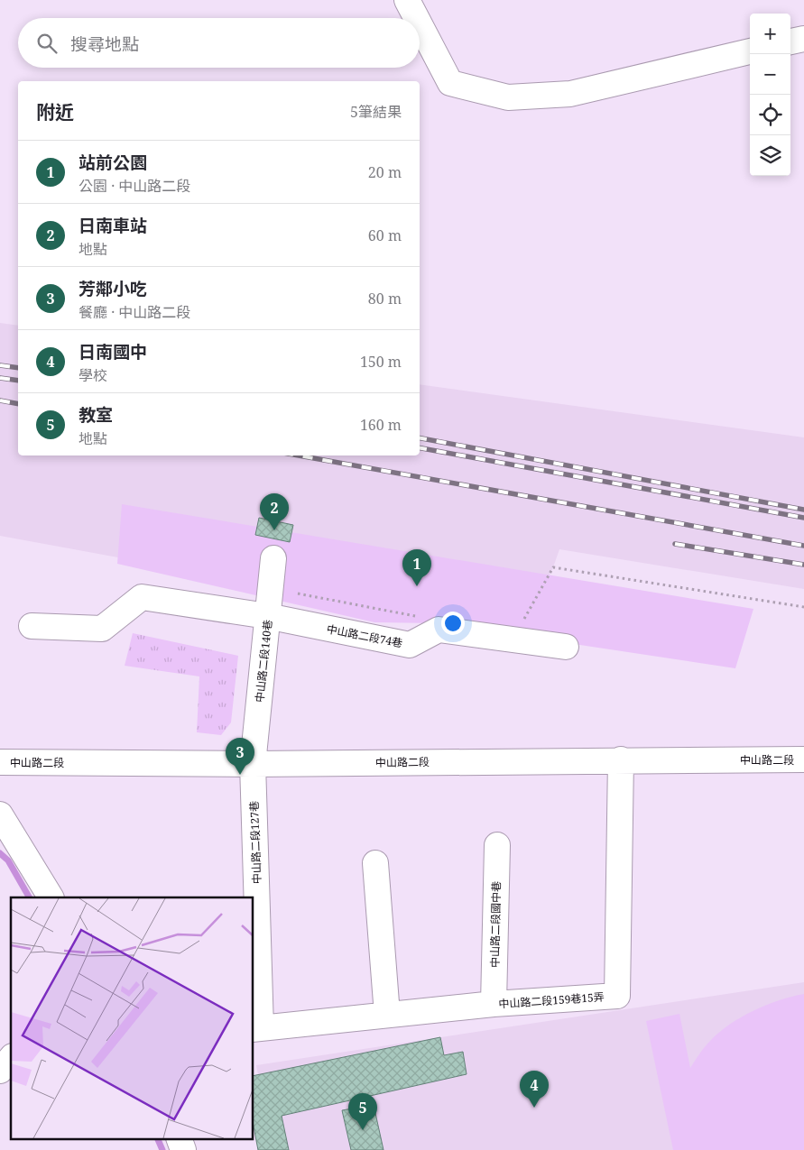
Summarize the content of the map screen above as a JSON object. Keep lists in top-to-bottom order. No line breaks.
{"streets":{"street":["中山路二段74巷","中山路二段140巷","中山路二段","中山路二段127巷","中山路二段國中巷","中山路二段159巷15弄"]},"crossings":[["中山路二段74巷","中山路二段140巷"],["中山路二段140巷","中山路二段"],["中山路二段140巷","中山路二段127巷"],["中山路二段","中山路二段127巷"],["中山路二段","中山路二段159巷15弄"],["中山路二段127巷","中山路二段159巷15弄"],["中山路二段國中巷","中山路二段159巷15弄"]],"page":{"map_buttons":["+","−"],"search":"搜尋地點","heading":["附近","5筆結果"],"list":[{"mark":"1","name":"站前公園","note":"公園 · 中山路二段","value":"20 m"},{"mark":"2","name":"日南車站","note":"地點","value":"60 m"},{"mark":"3","name":"芳鄰小吃","note":"餐廳 · 中山路二段","value":"80 m"},{"mark":"4","name":"日南國中","note":"學校","value":"150 m"},{"mark":"5","name":"教室","note":"地點","value":"160 m"}],"pins":["2","1","3","4","5"]}}
